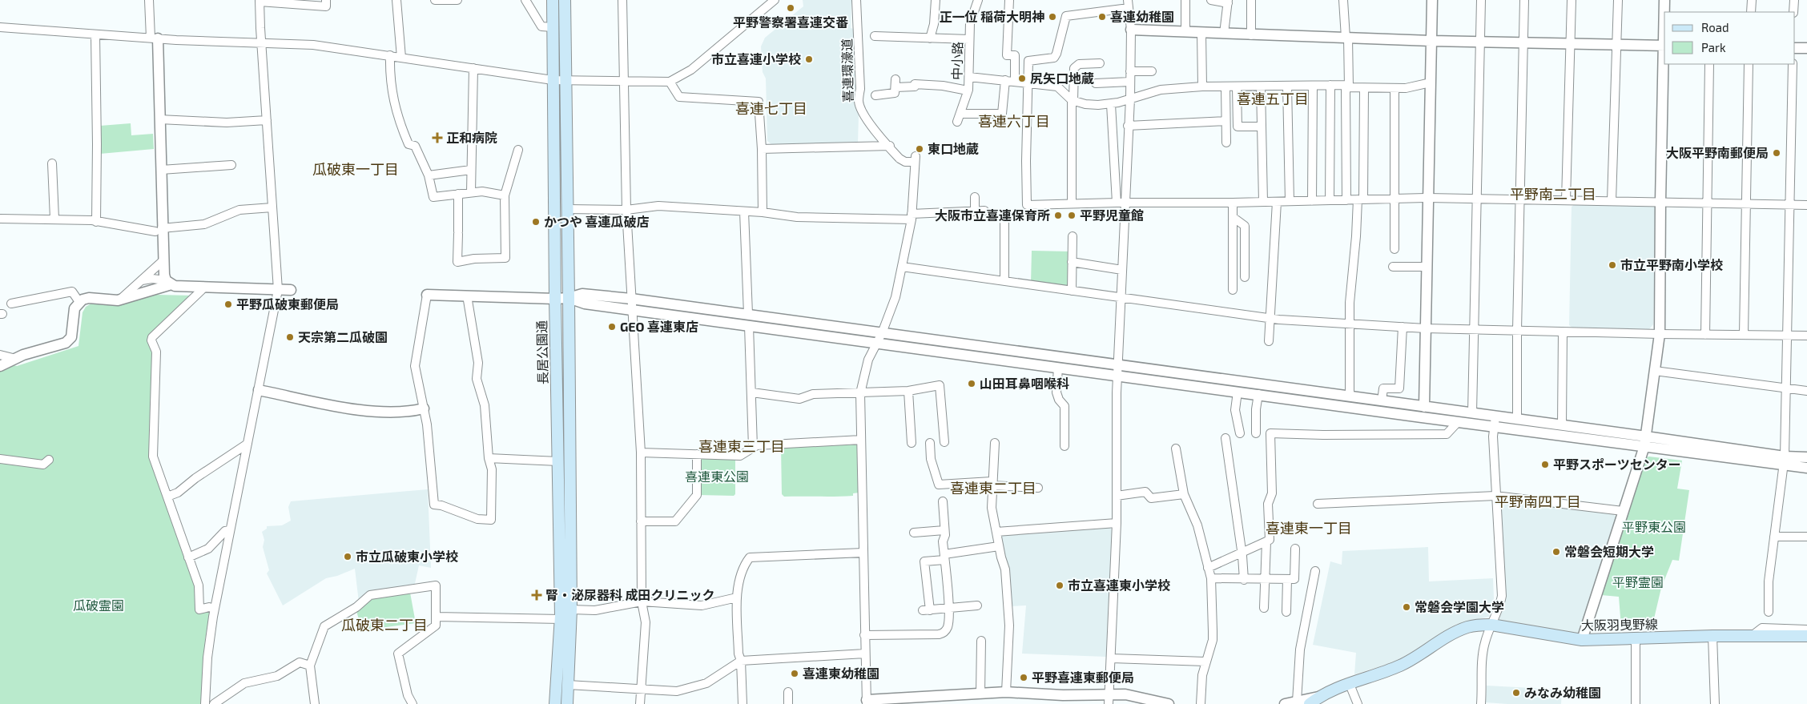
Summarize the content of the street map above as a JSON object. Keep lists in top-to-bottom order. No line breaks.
{"streets":{"main road":["長居公園通","大阪羽曳野線"],"street":["中小路","喜連環濠道"]},"districts":["喜連五丁目","喜連七丁目","喜連六丁目","瓜破東一丁目","平野南二丁目","喜連東三丁目","喜連東二丁目","平野南四丁目","喜連東一丁目","瓜破東二丁目"],"parks":["喜連東公園","平野東公園","平野霊園","瓜破霊園"],"places":{"other":["平野警察署喜連交番","正一位 稲荷大明神","喜連幼稚園","市立喜連小学校","尻矢口地蔵","東口地蔵","大阪平野南郵便局","大阪市立喜連保育所","平野児童館","かつや 喜連瓜破店","市立平野南小学校","平野瓜破東郵便局","GEO 喜連東店","天宗第二瓜破園","山田耳鼻咽喉科","平野スポーツセンター","常磐会短期大学","市立瓜破東小学校","市立喜連東小学校","常磐会学園大学","喜連東幼稚園","平野喜連東郵便局","みなみ幼稚園"],"health":["正和病院","腎・泌尿器科 成田クリニック"]},"legend":["Road","Park"]}
